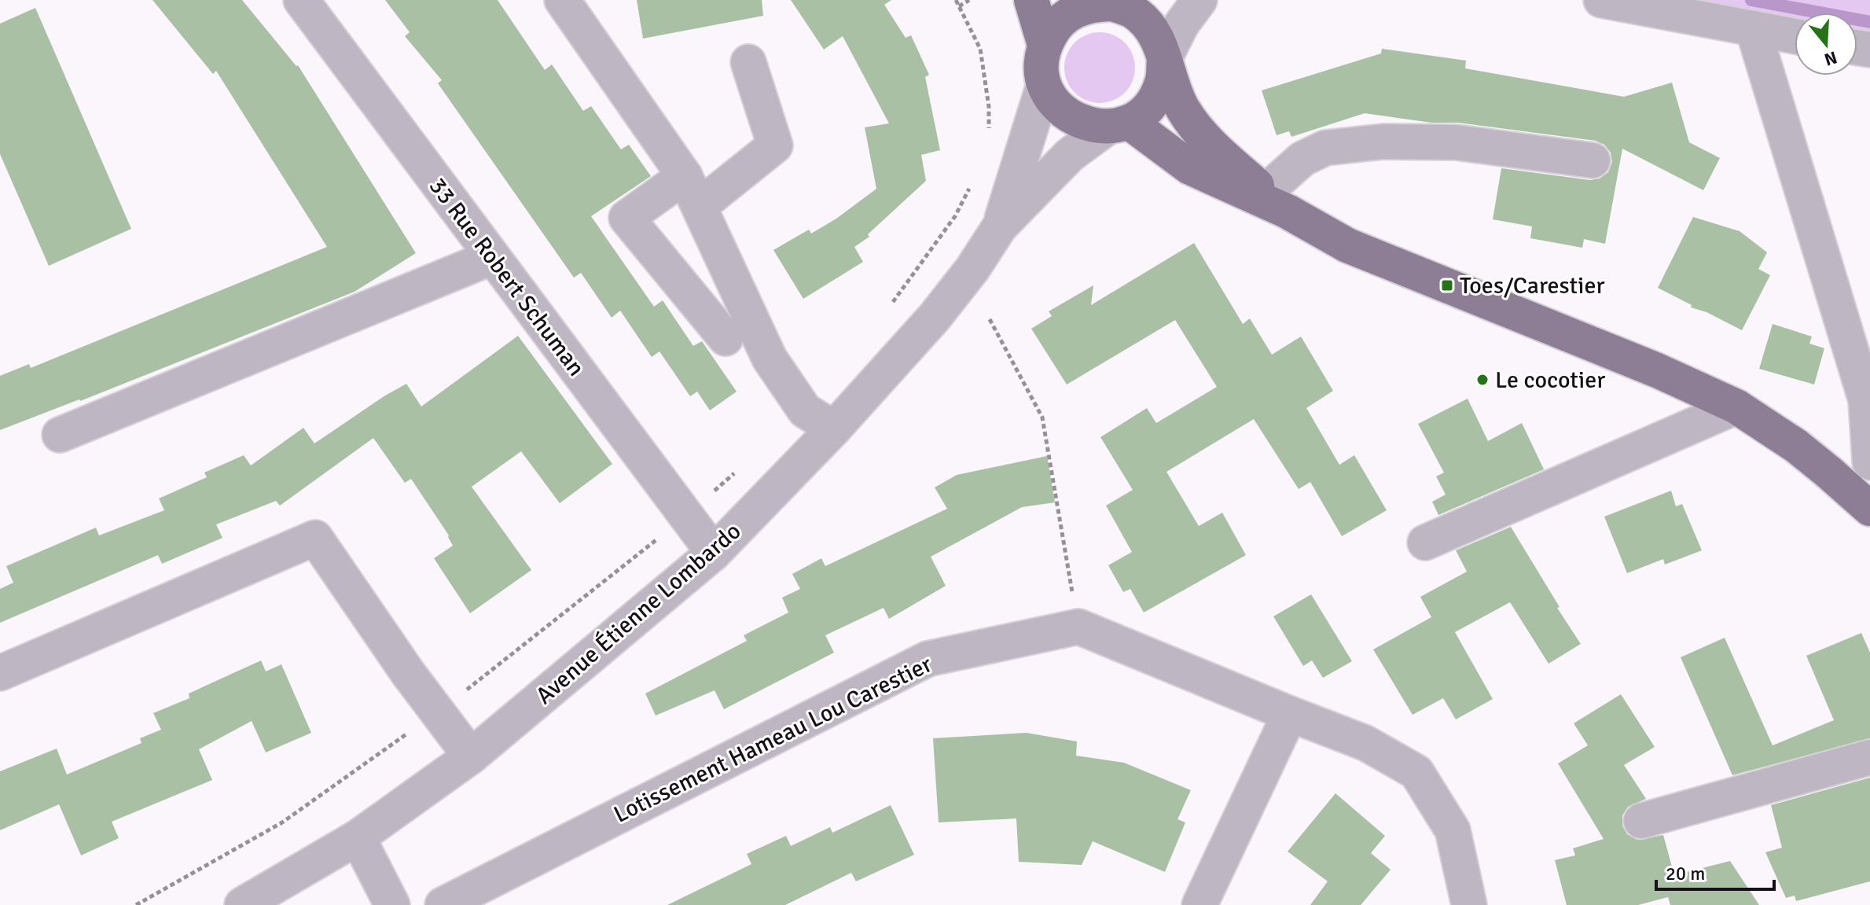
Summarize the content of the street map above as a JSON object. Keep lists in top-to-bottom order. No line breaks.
{"streets":{"street":["33 Rue Robert Schuman","Avenue Étienne Lombardo","Lotissement Hameau Lou Carestier"]},"crossings":[["33 Rue Robert Schuman","Avenue Étienne Lombardo"]],"places":{"transit":["Toes/Carestier"],"other":["Le cocotier"]},"scale_bar":"20 m","north":"bottom"}
